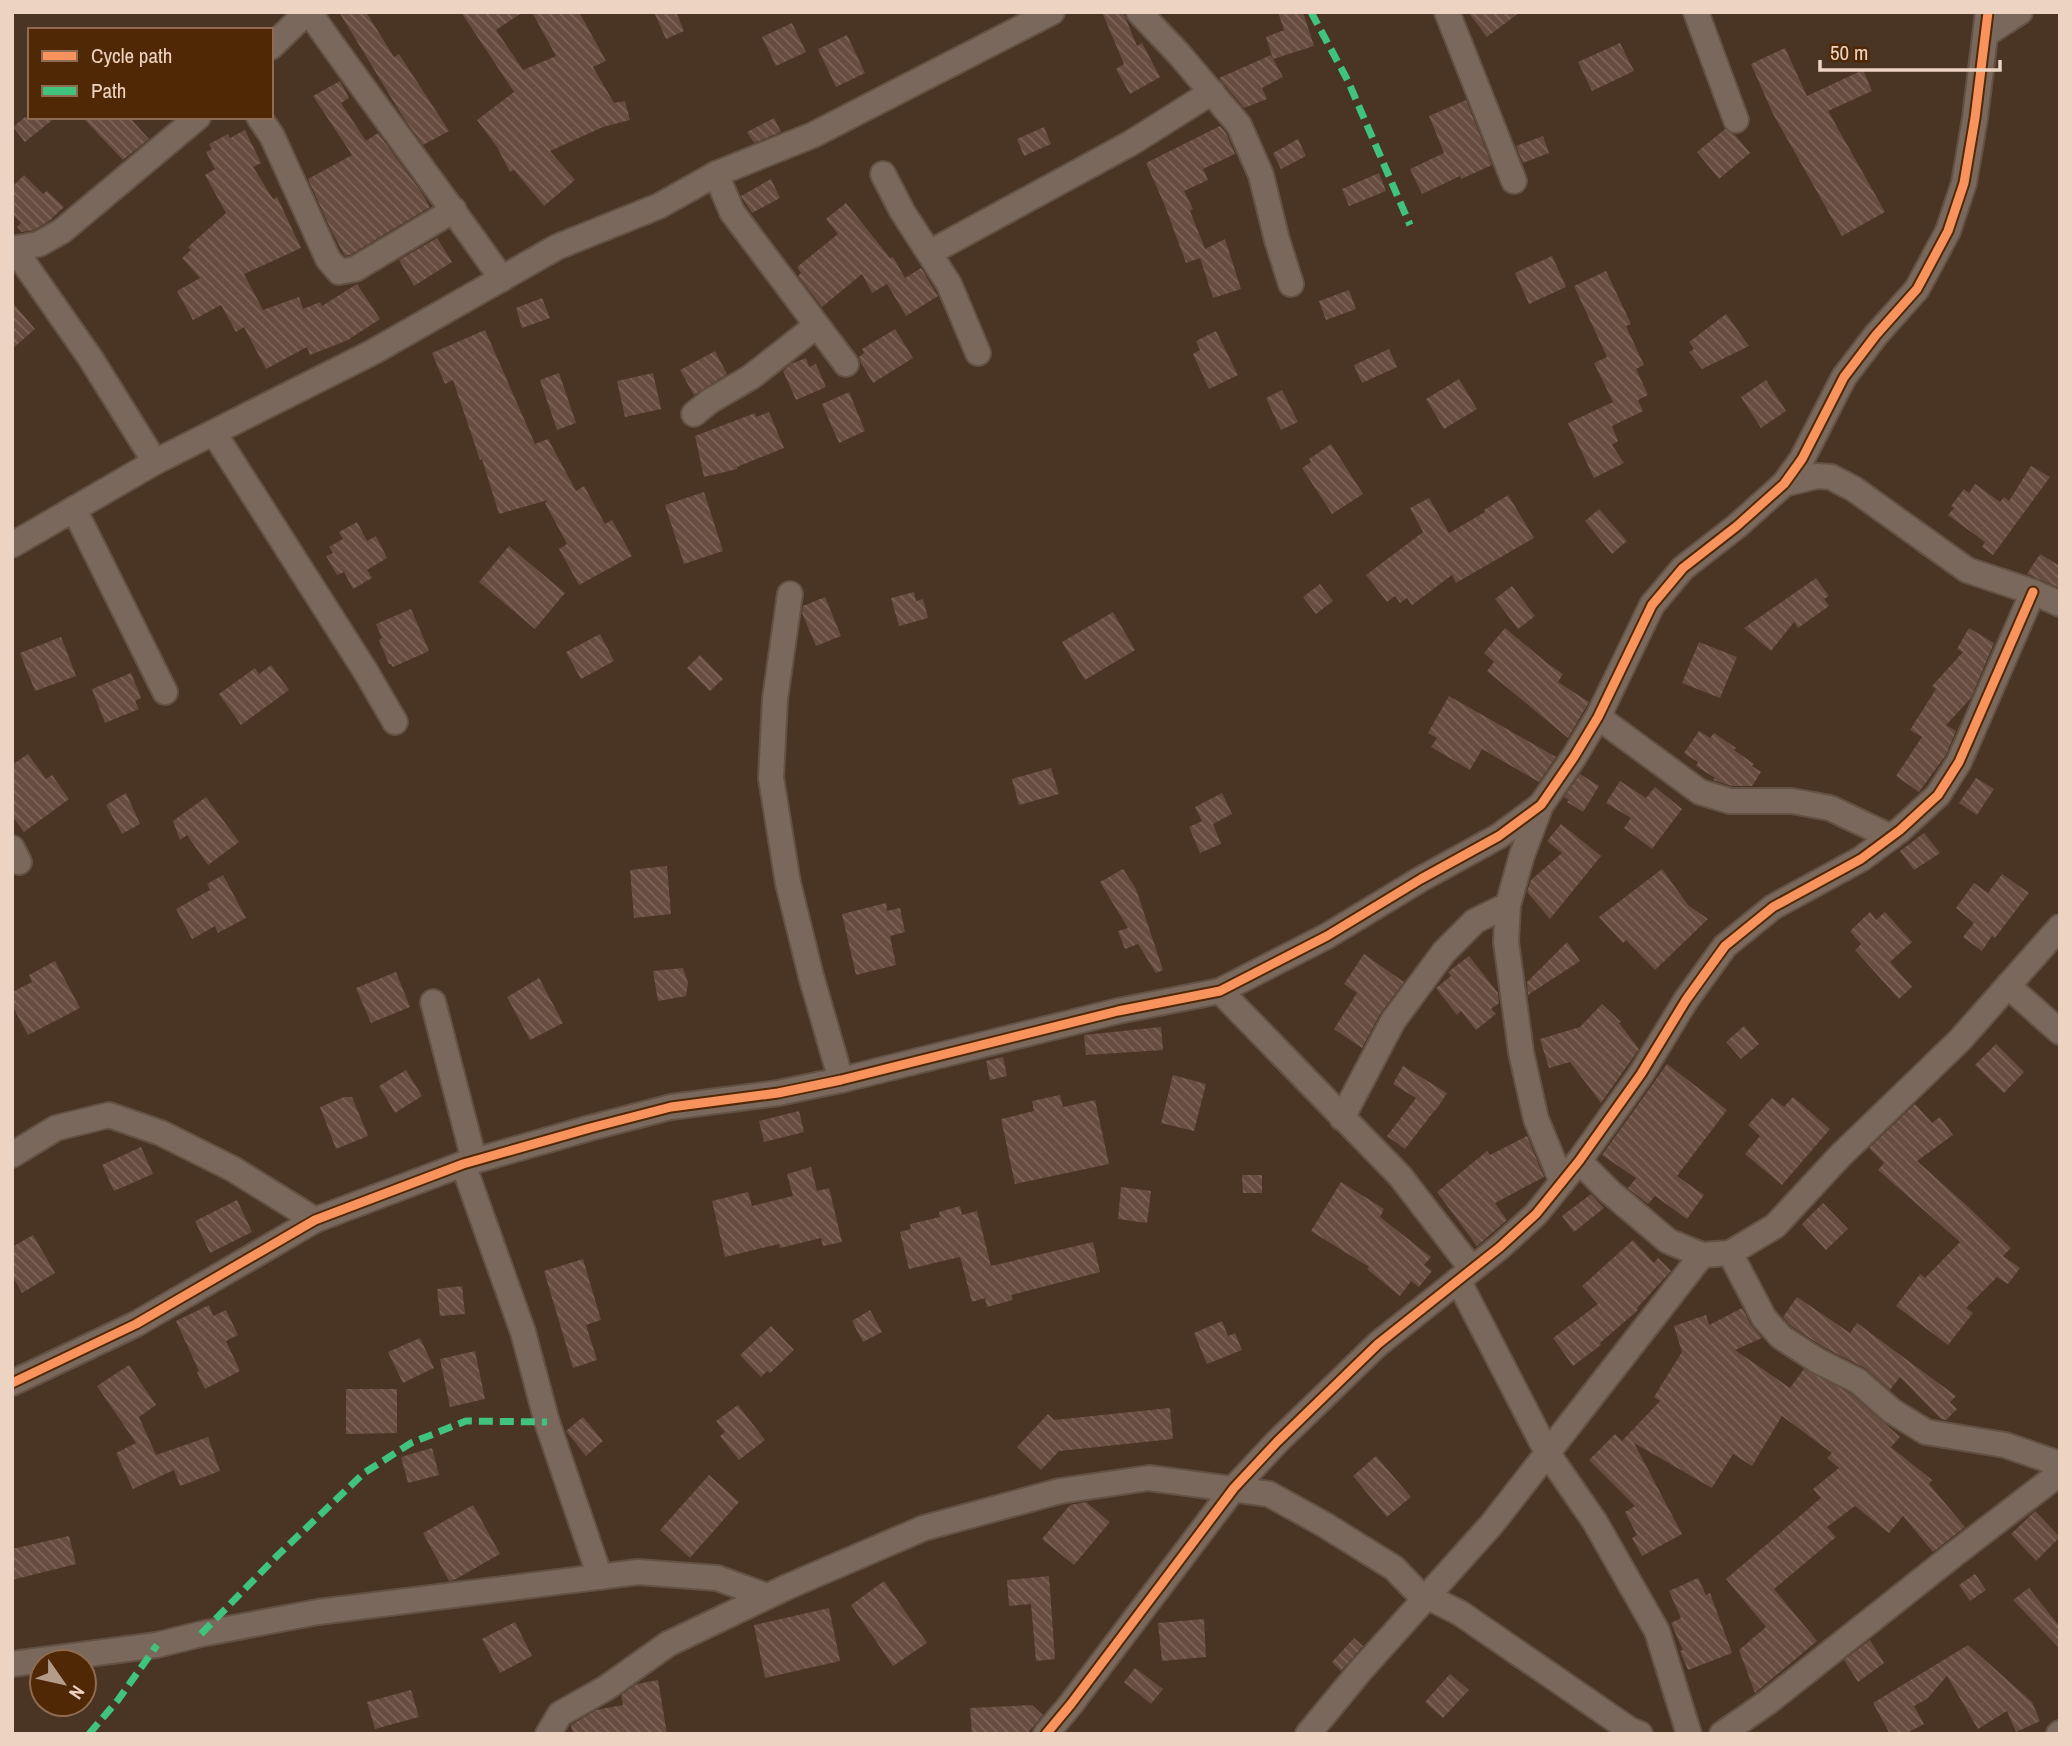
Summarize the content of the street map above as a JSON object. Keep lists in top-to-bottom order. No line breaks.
{"legend":["Cycle path","Path"],"scale_bar":"50 m","north":"bottom right"}
